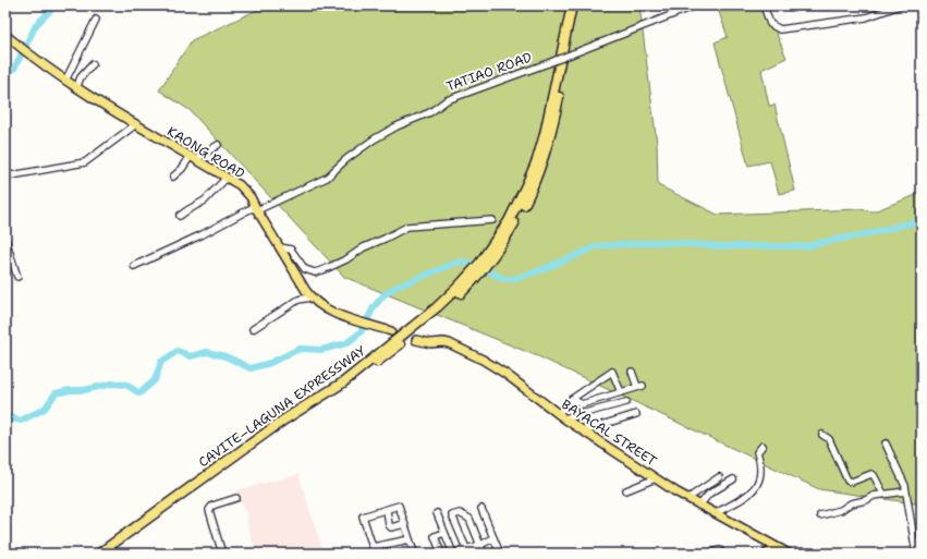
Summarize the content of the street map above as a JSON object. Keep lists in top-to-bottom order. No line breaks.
{"streets":{"highway":["CAVITE–LAGUNA EXPRESSWAY"],"main road":["KAONG ROAD","BAYACAL STREET"],"street":["TATIAO ROAD"]},"crossings":[["TATIAO ROAD","KAONG ROAD"]]}
